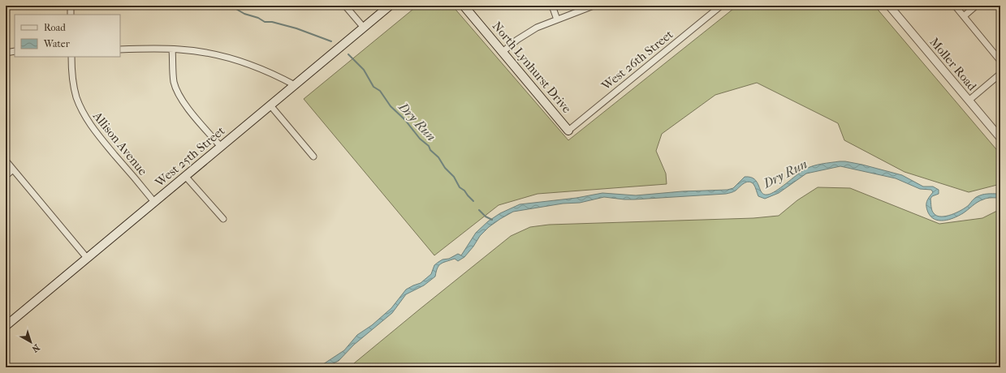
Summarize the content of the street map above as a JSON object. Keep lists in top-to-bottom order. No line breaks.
{"streets":{"main road":["North Lynhurst Drive","West 25th Street"],"street":["West 26th Street","Moller Road","Allison Avenue"]},"crossings":[["West 26th Street","North Lynhurst Drive"],["Allison Avenue","West 25th Street"]],"water":["Dry Run"],"legend":["Road","Water"],"north":"bottom right"}
